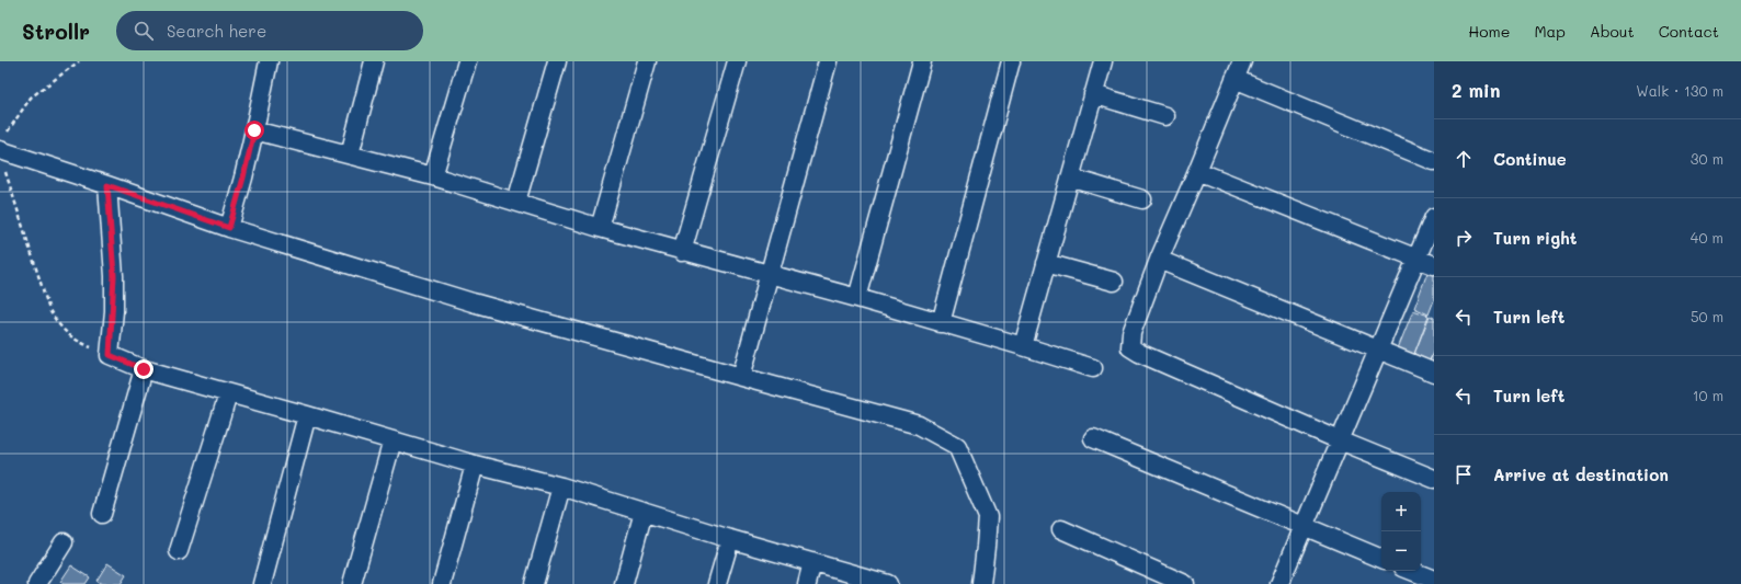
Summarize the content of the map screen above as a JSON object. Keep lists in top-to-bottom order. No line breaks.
{"page":{"header":"Strollr","search":"Search here","nav":["Home","Map","About","Contact"],"heading":["2 min","Walk · 130 m"],"list":[["Continue","30 m"],["Turn right","40 m"],["Turn left","50 m"],["Turn left","10 m"],"Arrive at destination"],"map_buttons":["+","−"]}}
